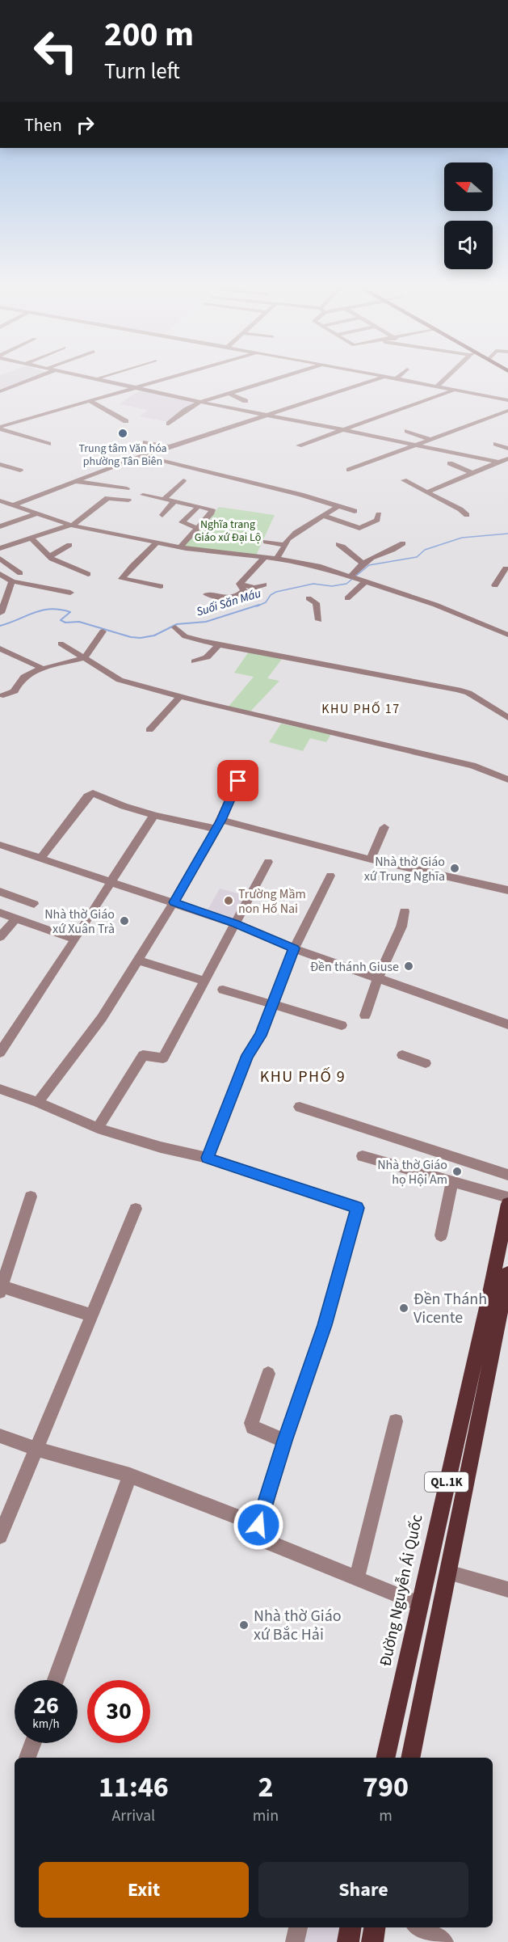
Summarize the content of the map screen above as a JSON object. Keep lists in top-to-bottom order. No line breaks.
{"streets":{"main road":["QL.1K","Đường Nguyễn Ái Quốc"]},"districts":["KHU PHỐ 17","KHU PHỐ 9"],"water":["Suối Săn Máu"],"parks":["Nghĩa trang Giáo xứ Đại Lộ"],"places":["Trung tâm Văn hóa phường Tân Biên","Nhà thờ Giáo xứ Trung Nghĩa","Trường Mầm non Hố Nai","Nhà thờ Giáo xứ Xuân Trà","Đền thánh Giuse","Nhà thờ Giáo họ Hội Am","Đền Thánh Vicente","Nhà thờ Giáo xứ Bắc Hải"],"north":"left","page":{"turn":["200 m","Turn left"],"then":"Then","speed":"26 km/h","limit":"30","eta":["11:46","Arrival","2","min","790","m"],"buttons":["Exit","Share"]}}
